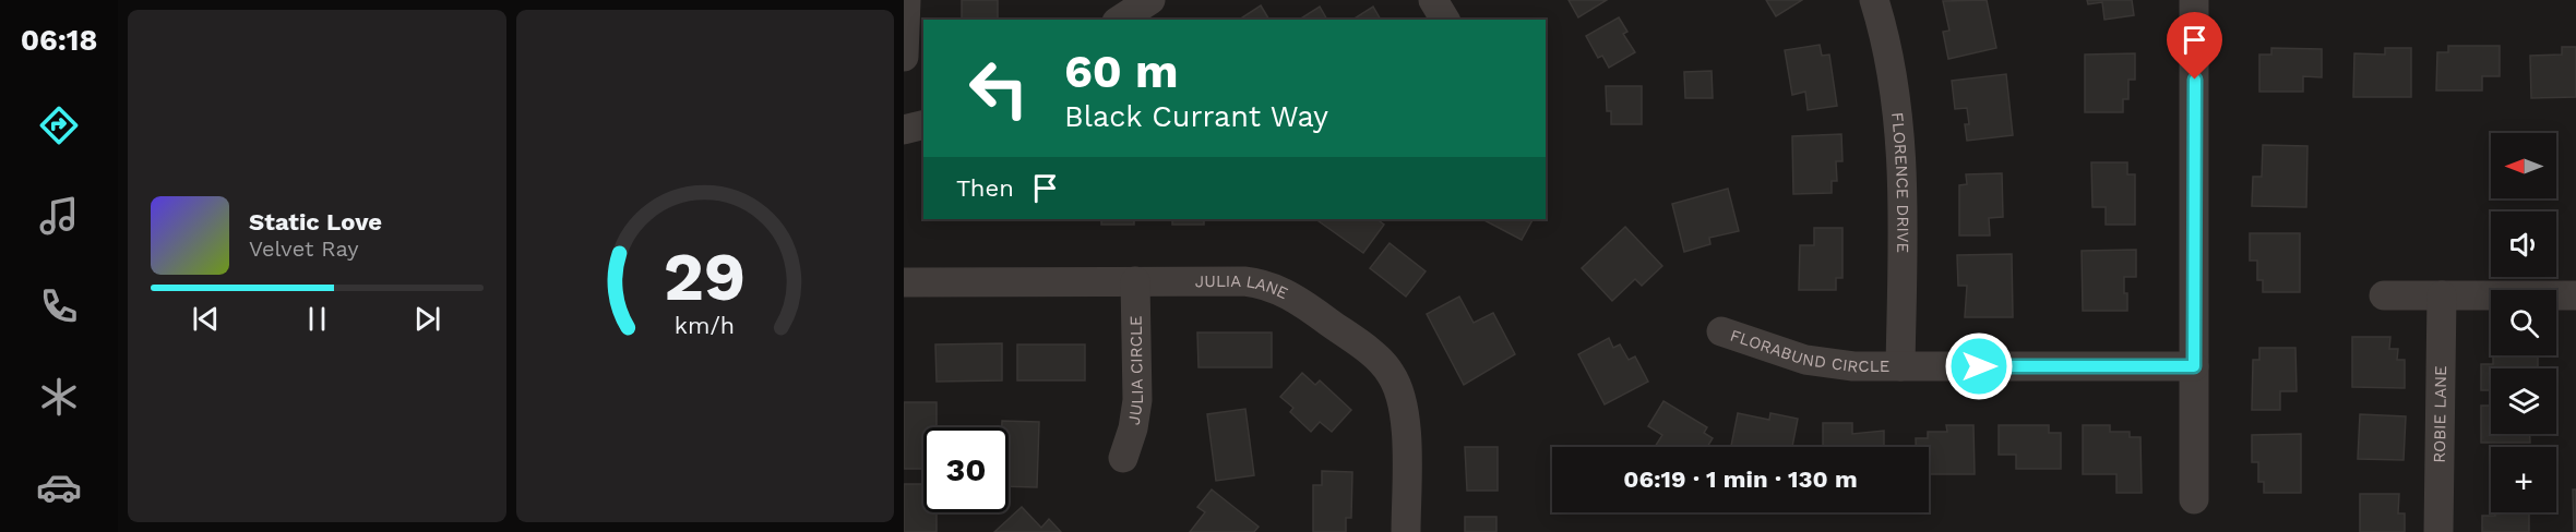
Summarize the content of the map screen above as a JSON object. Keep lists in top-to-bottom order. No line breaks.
{"streets":{"street":["FLORENCE DRIVE","JULIA LANE","FLORABUND CIRCLE","JULIA CIRCLE","ROBIE LANE"]},"crossings":[["FLORENCE DRIVE","FLORABUND CIRCLE"],["JULIA LANE","JULIA CIRCLE"]],"north":"left","page":{"tabs":"06:18","turn":["60 m","Black Currant Way"],"map_buttons":"+","then":"Then","song":["Static Love","Velvet Ray"],"limit":"30","trip":"06:19 · 1 min · 130 m","gauge":["29","km/h"]}}
